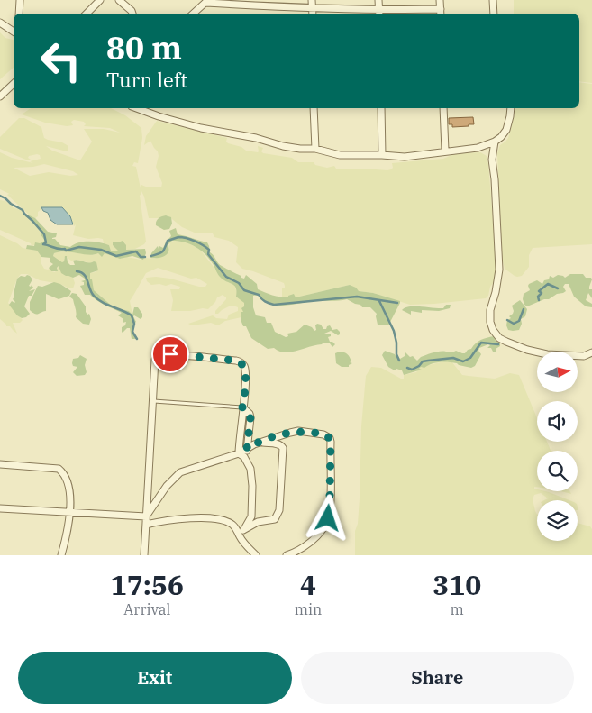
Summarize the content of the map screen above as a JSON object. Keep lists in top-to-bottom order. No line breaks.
{"north":"right","page":{"turn":["80 m","Turn left"],"eta":["17:56","Arrival","4","min","310","m"],"buttons":["Exit","Share"]}}
